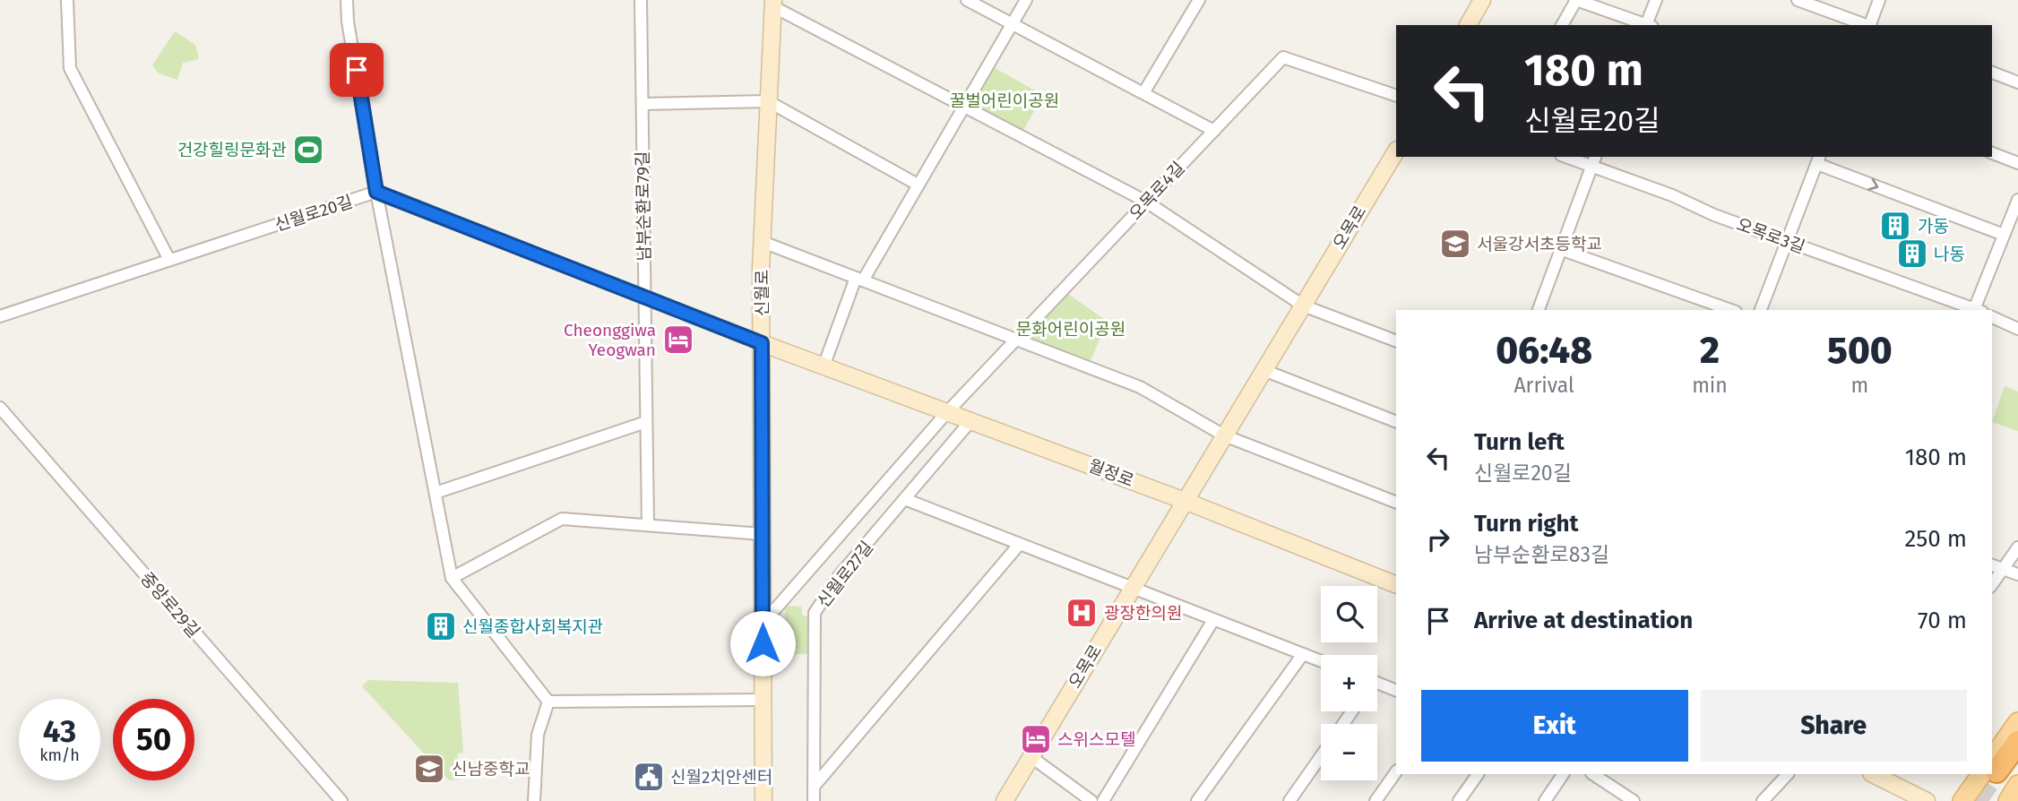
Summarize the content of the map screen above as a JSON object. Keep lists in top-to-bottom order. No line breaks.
{"streets":{"main road":["오목로","신월로","월정로"],"street":["오목로4길","남부순환로79길","신월로20길","오목로3길","신월로27길","중앙로29길"]},"crossings":[["오목로4길","월정로"],["오목로","월정로"],["신월로","월정로"],["월정로","신월로27길"]],"parks":["꿀벌어린이공원","문화어린이공원"],"places":{"sports":["건강힐링문화관"],"building":["가동","나동","신월종합사회복지관"],"school or university":["서울강서초등학교","신남중학교"],"hotel":["Cheonggiwa Yeogwan","스위스모텔"],"hospital":["광장한의원"],"public building":["신월2치안센터"]},"page":{"turn":["180 m","신월로20길"],"eta":["06:48","Arrival","2","min","500","m"],"list":[{"name":"Turn left","note":"신월로20길","value":"180 m"},{"name":"Turn right","note":"남부순환로83길","value":"250 m"},{"name":"Arrive at destination","value":"70 m"}],"map_buttons":["+","−"],"buttons":["Exit","Share"],"speed":"43 km/h","limit":"50"}}
